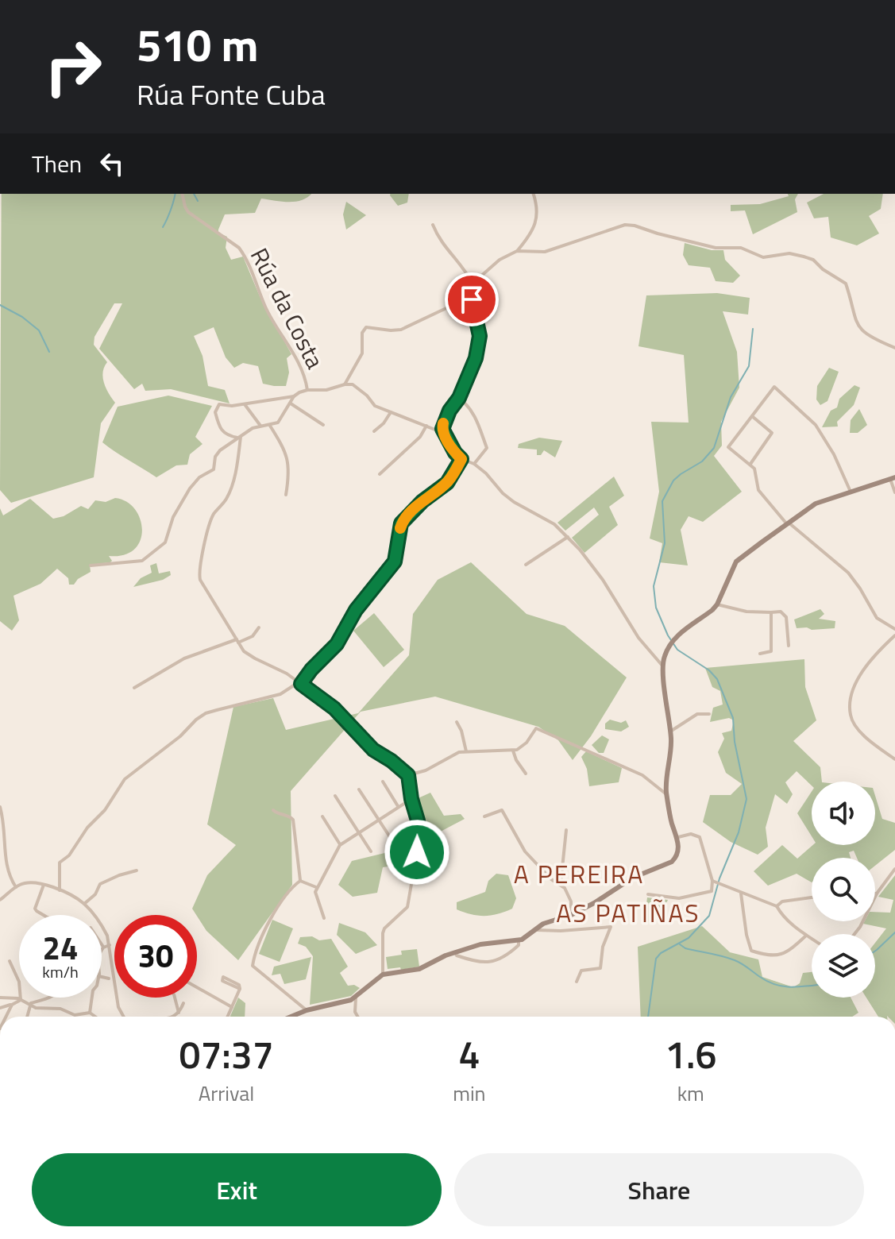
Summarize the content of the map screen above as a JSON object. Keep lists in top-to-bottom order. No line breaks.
{"streets":{"street":["Rúa da Costa"]},"districts":["A PEREIRA","AS PATIÑAS"],"page":{"turn":["510 m","Rúa Fonte Cuba"],"then":"Then","speed":"24 km/h","limit":"30","eta":["07:37","Arrival","4","min","1.6","km"],"buttons":["Exit","Share"]}}
